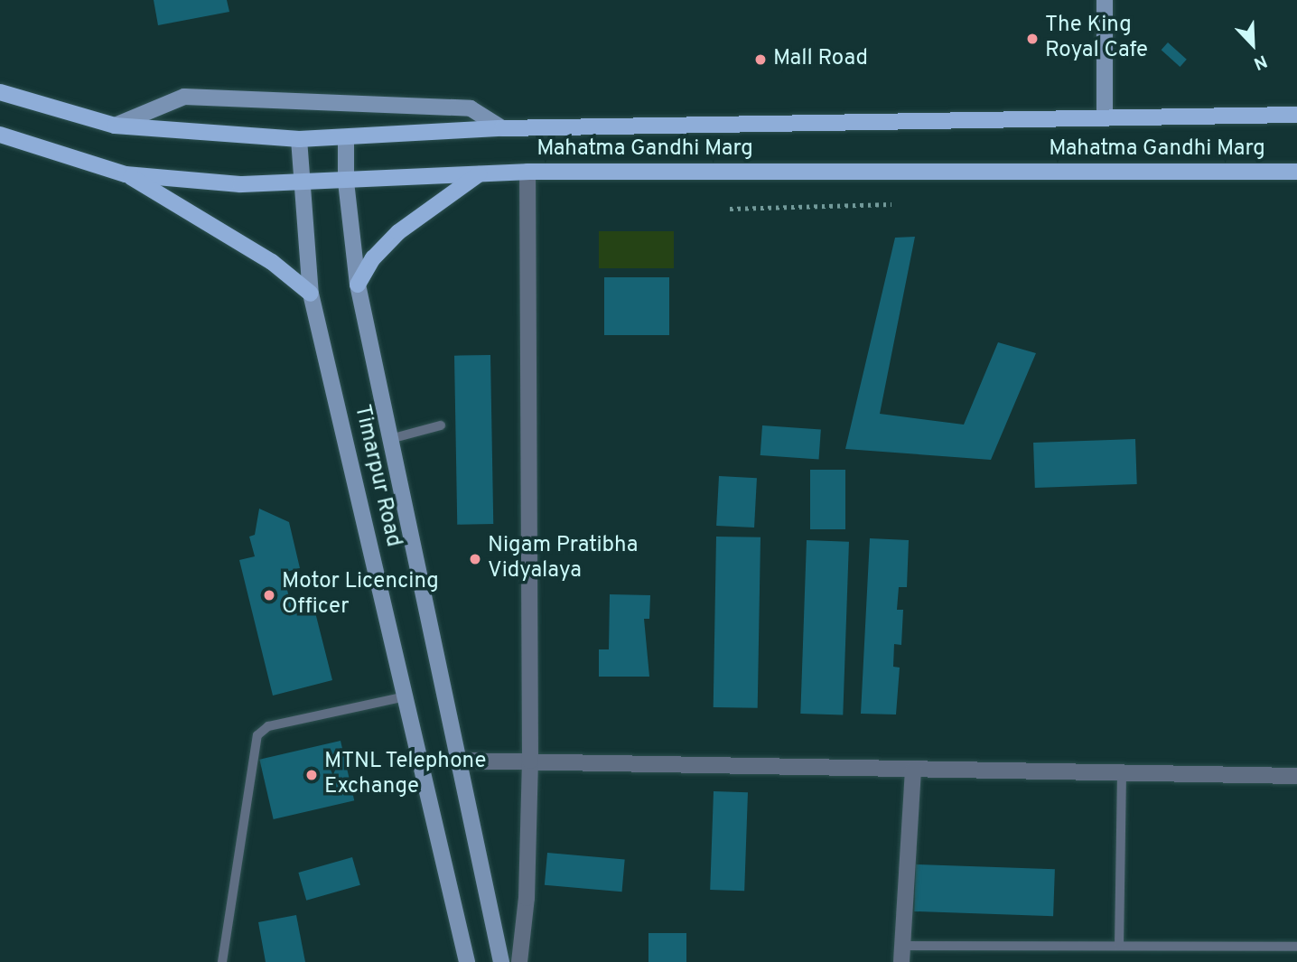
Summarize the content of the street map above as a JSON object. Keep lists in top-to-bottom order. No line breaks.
{"streets":{"main road":["Mahatma Gandhi Marg"],"street":["Timarpur Road"]},"crossings":[["Mahatma Gandhi Marg","Timarpur Road"]],"places":["The King Royal Cafe","Mall Road","Nigam Pratibha Vidyalaya","Motor Licencing Officer","MTNL Telephone Exchange"],"north":"bottom right"}
